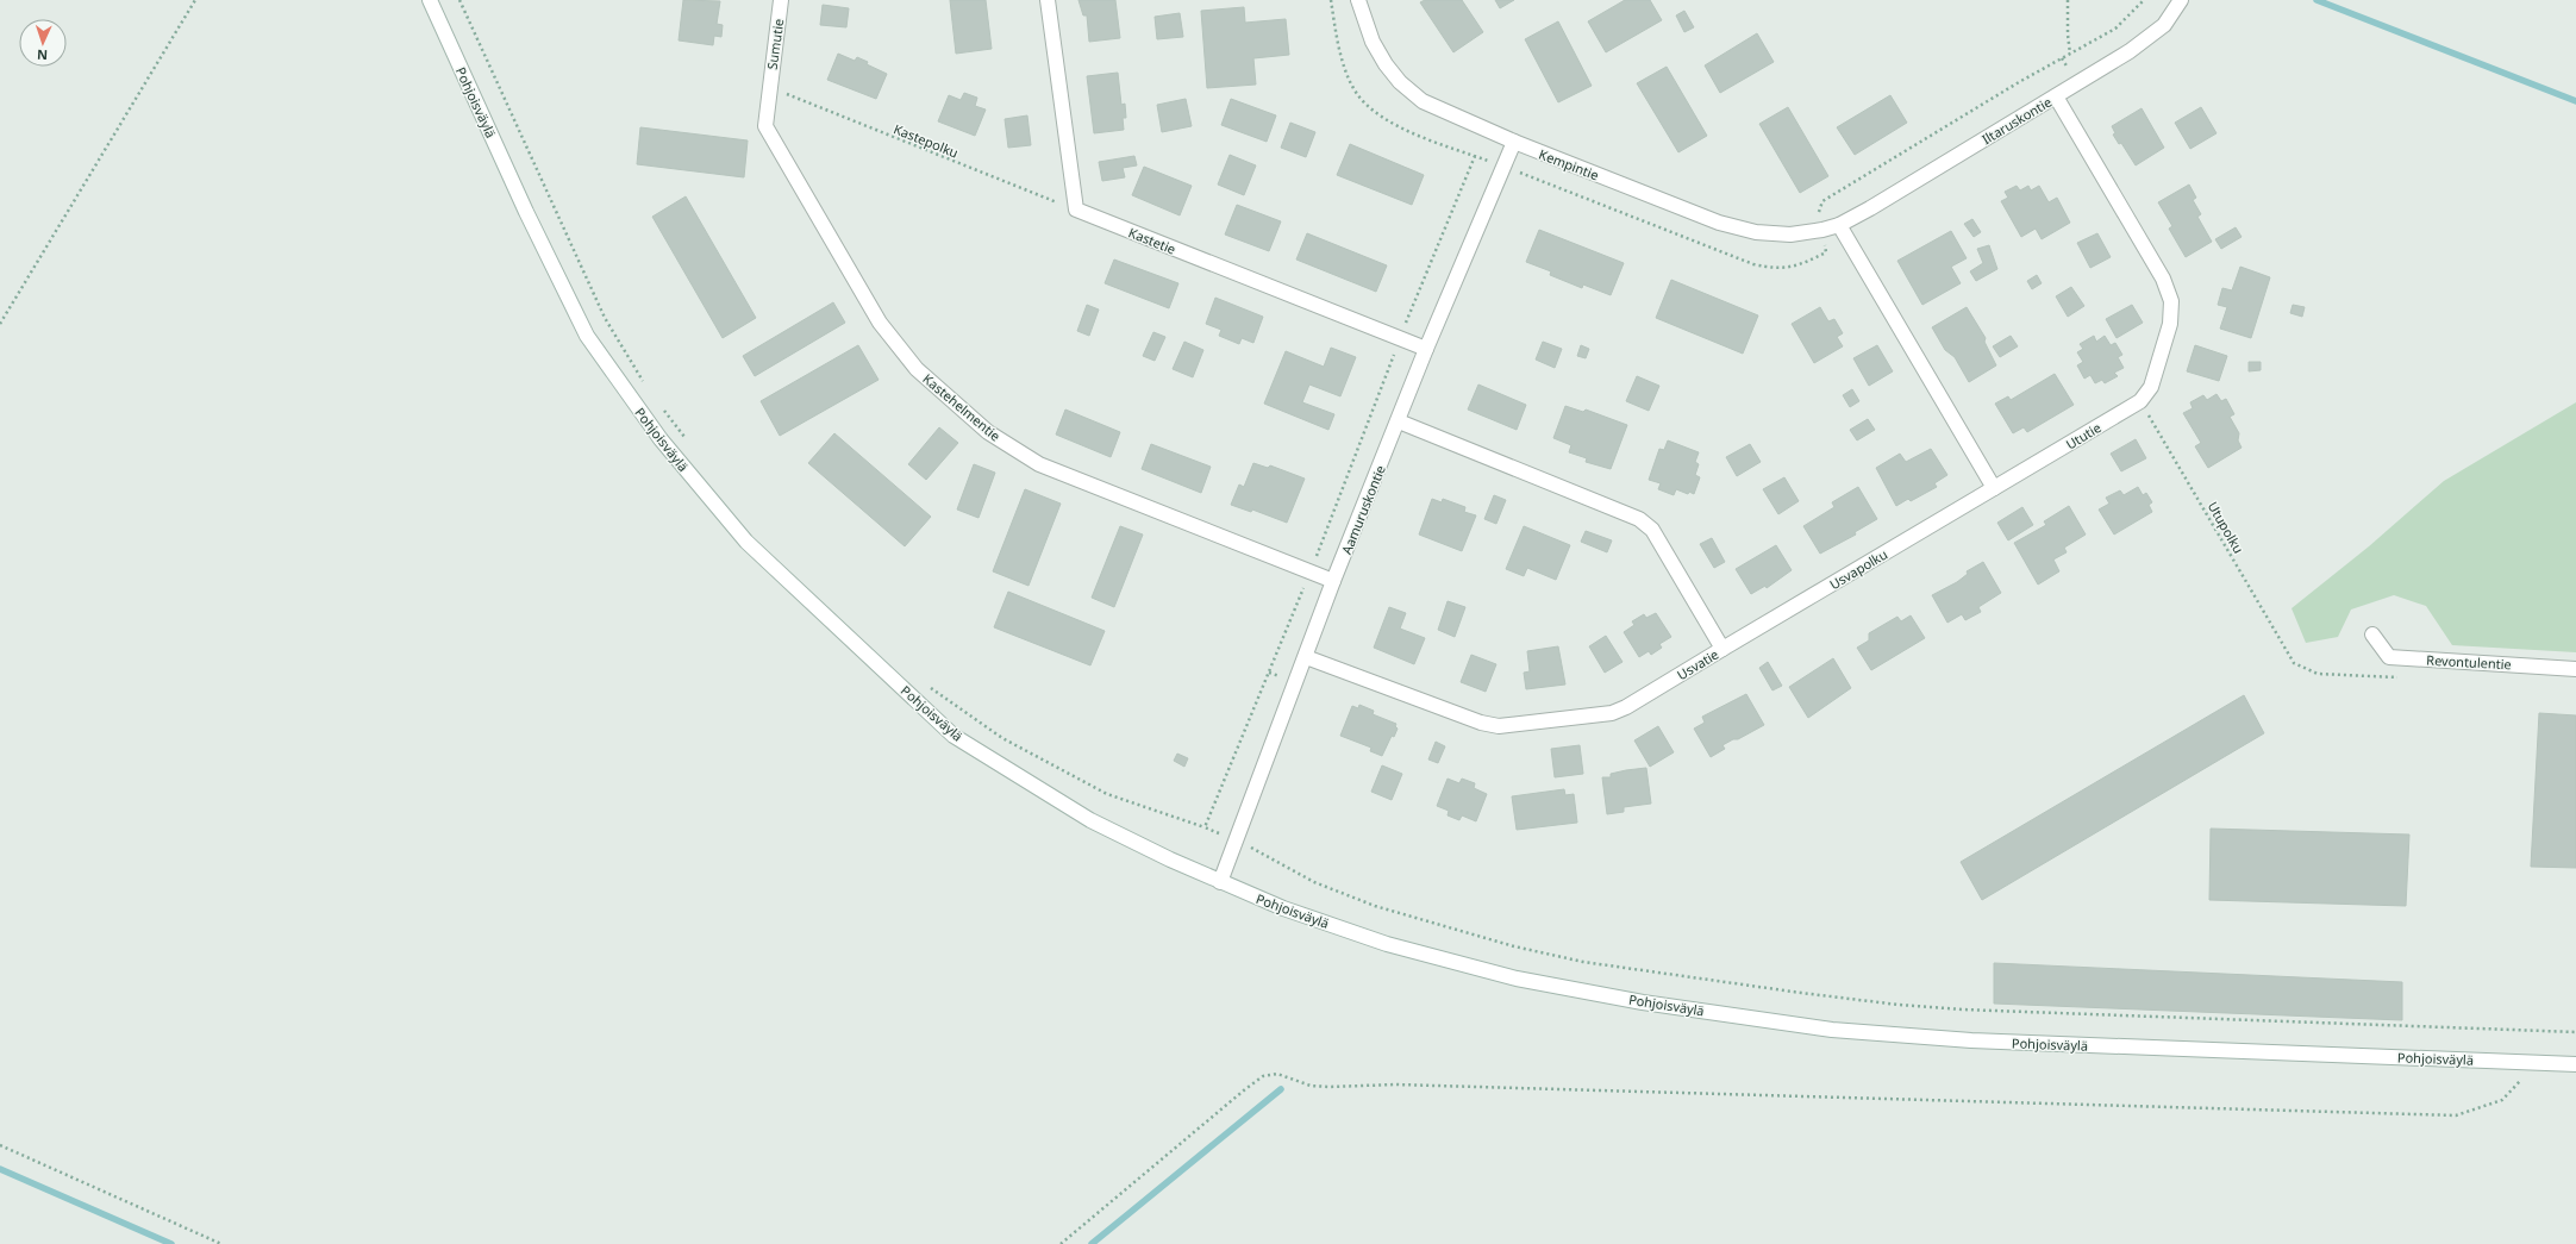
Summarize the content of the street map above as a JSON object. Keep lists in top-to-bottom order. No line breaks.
{"streets":{"street":["Sumutie","Pohjoisväylä","Iltaruskontie","Kempintie","Kastetie","Kastehelmentie","Ututie","Aamuruskontie","Usvapolku","Revontulentie","Usvatie"],"path":["Kastepolku","Utupolku"]},"crossings":[["Sumutie","Kastepolku"],["Sumutie","Kastehelmentie"],["Pohjoisväylä","Aamuruskontie"],["Iltaruskontie","Kempintie"],["Iltaruskontie","Ututie"],["Kastepolku","Kastetie"],["Kastepolku","Kastehelmentie"],["Kempintie","Aamuruskontie"],["Kastetie","Aamuruskontie"],["Kastehelmentie","Aamuruskontie"],["Ututie","Utupolku"],["Ututie","Usvapolku"],["Aamuruskontie","Usvatie"],["Usvapolku","Usvatie"]],"north":"bottom"}
